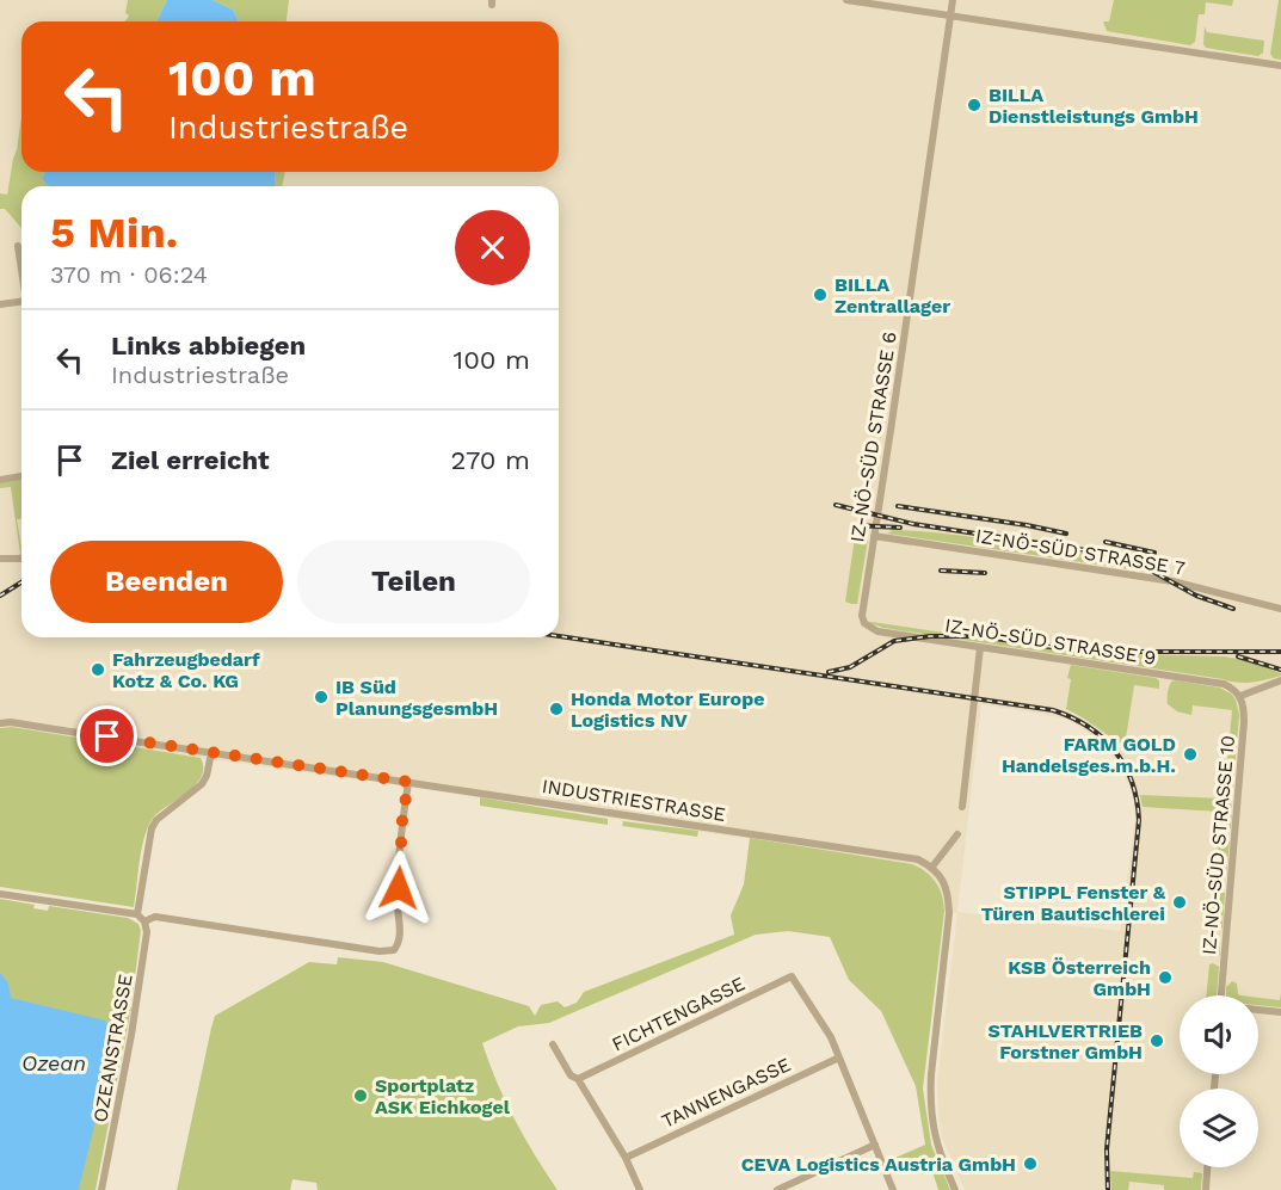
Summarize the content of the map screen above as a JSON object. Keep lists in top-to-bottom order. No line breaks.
{"streets":{"street":["IZ-NÖ-SÜD STRASSE 6","IZ-NÖ-SÜD STRASSE 7","IZ-NÖ-SÜD STRASSE 9","INDUSTRIESTRASSE","IZ-NÖ-SÜD STRASSE 10","FICHTENGASSE","OZEANSTRASSE","TANNENGASSE"]},"crossings":[["IZ-NÖ-SÜD STRASSE 6","IZ-NÖ-SÜD STRASSE 7"],["IZ-NÖ-SÜD STRASSE 6","IZ-NÖ-SÜD STRASSE 9"],["IZ-NÖ-SÜD STRASSE 9","IZ-NÖ-SÜD STRASSE 10"],["FICHTENGASSE","TANNENGASSE"]],"water":["Ozean"],"places":["BILLA Dienstleistungs GmbH","BILLA Zentrallager","Fahrzeugbedarf Kotz & Co. KG","IB Süd PlanungsgesmbH","Honda Motor Europe Logistics NV","FARM GOLD Handelsges.m.b.H.","STIPPL Fenster & Türen Bautischlerei","KSB Österreich GmbH","STAHLVERTRIEB Forstner GmbH","Sportplatz ASK Eichkogel","CEVA Logistics Austria GmbH"],"page":{"turn":["100 m","Industriestraße"],"heading":["5 Min.","370 m · 06:24"],"list":[{"name":"Links abbiegen","note":"Industriestraße","value":"100 m"},{"name":"Ziel erreicht","value":"270 m"}],"buttons":["Beenden","Teilen"]}}
